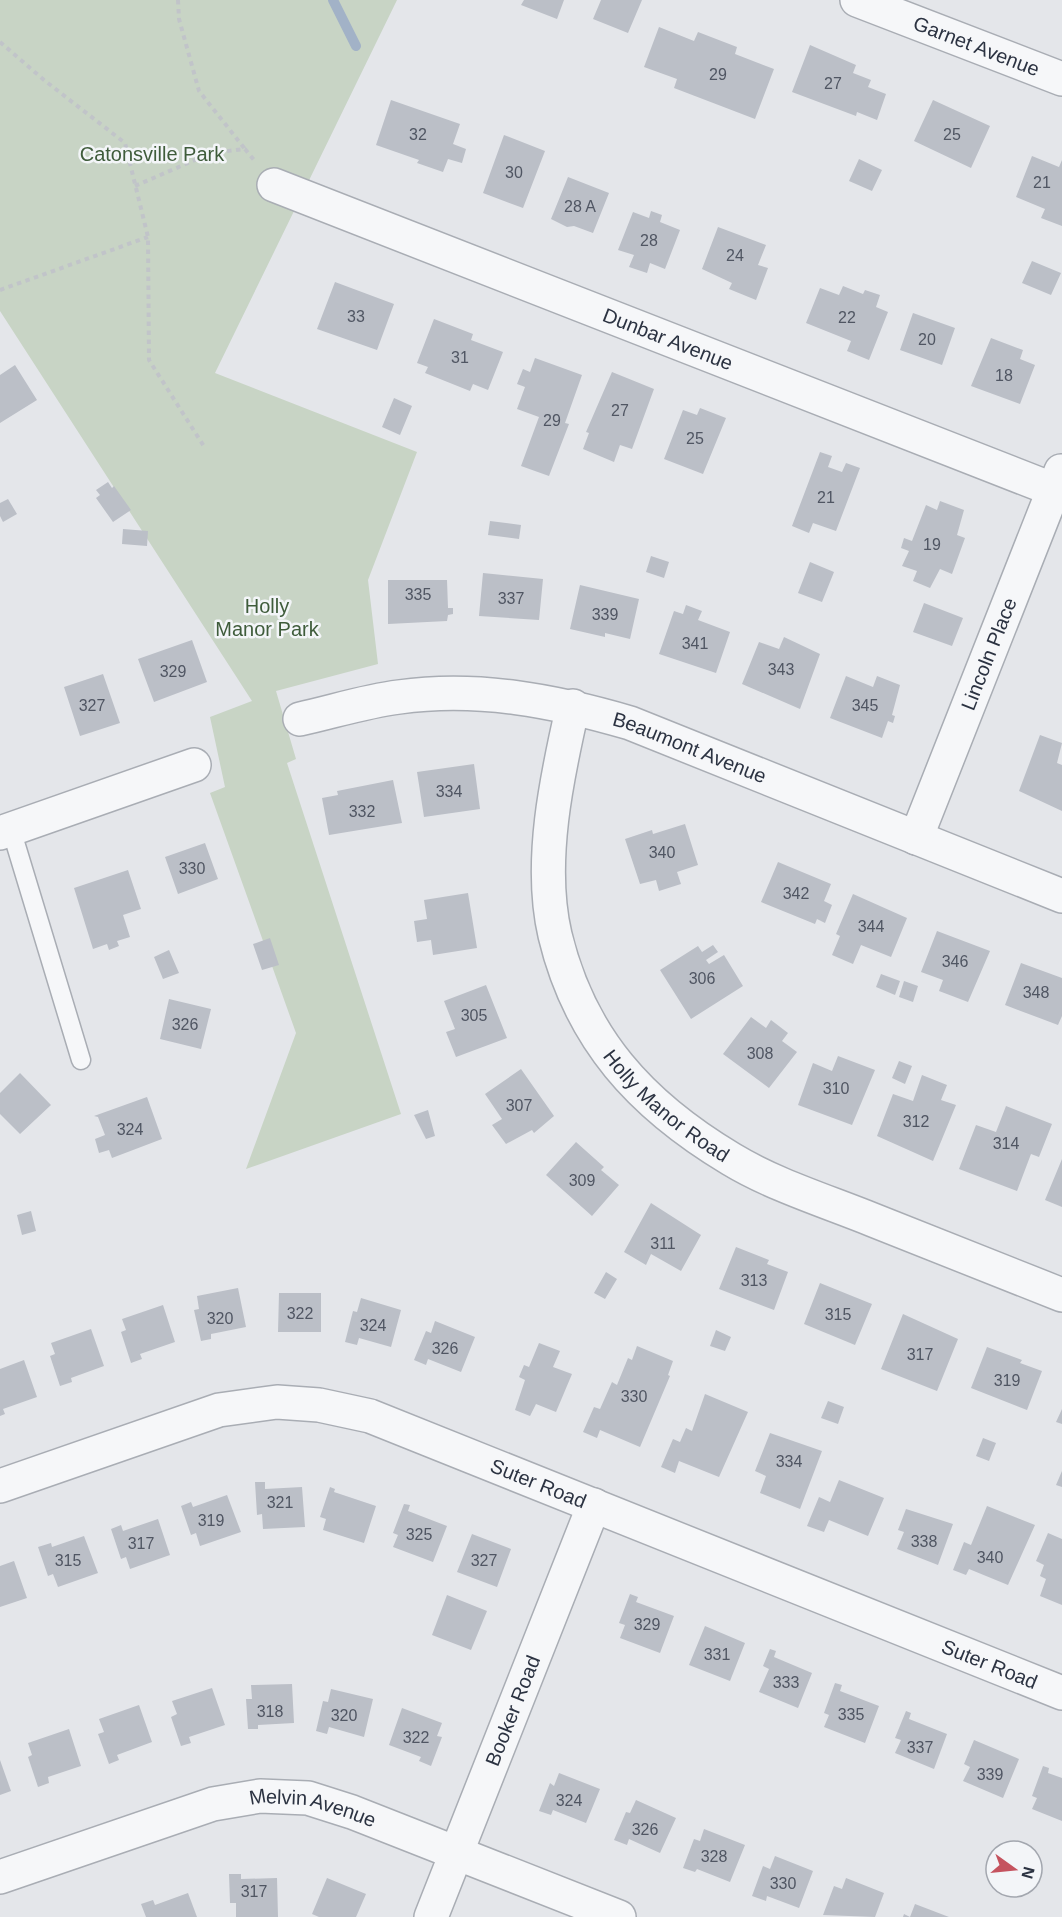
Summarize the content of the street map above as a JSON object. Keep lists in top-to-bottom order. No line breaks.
{"streets":{"street":["Garnet Avenue","Dunbar Avenue","Lincoln Place","Beaumont Avenue","Holly Manor Road","Suter Road","Booker Road","Melvin Avenue"]},"crossings":[["Dunbar Avenue","Lincoln Place"],["Lincoln Place","Beaumont Avenue"],["Beaumont Avenue","Holly Manor Road"],["Suter Road","Booker Road"],["Booker Road","Melvin Avenue"]],"parks":["Catonsville Park","Holly Manor Park"],"house_numbers":["29","27","32","25","30","21","28 A","28","24","33","22","20","31","18","27","29","25","21","19","335","337","339","341","343","329","327","345","334","332","340","330","342","344","346","306","348","305","326","308","310","307","312","324","314","309","311","313","322","315","320","324","326","317","319","330","334","321","319","325","338","317","340","315","327","329","331","333","318","335","320","322","337","339","324","326","328","330","317"],"north":"right"}
